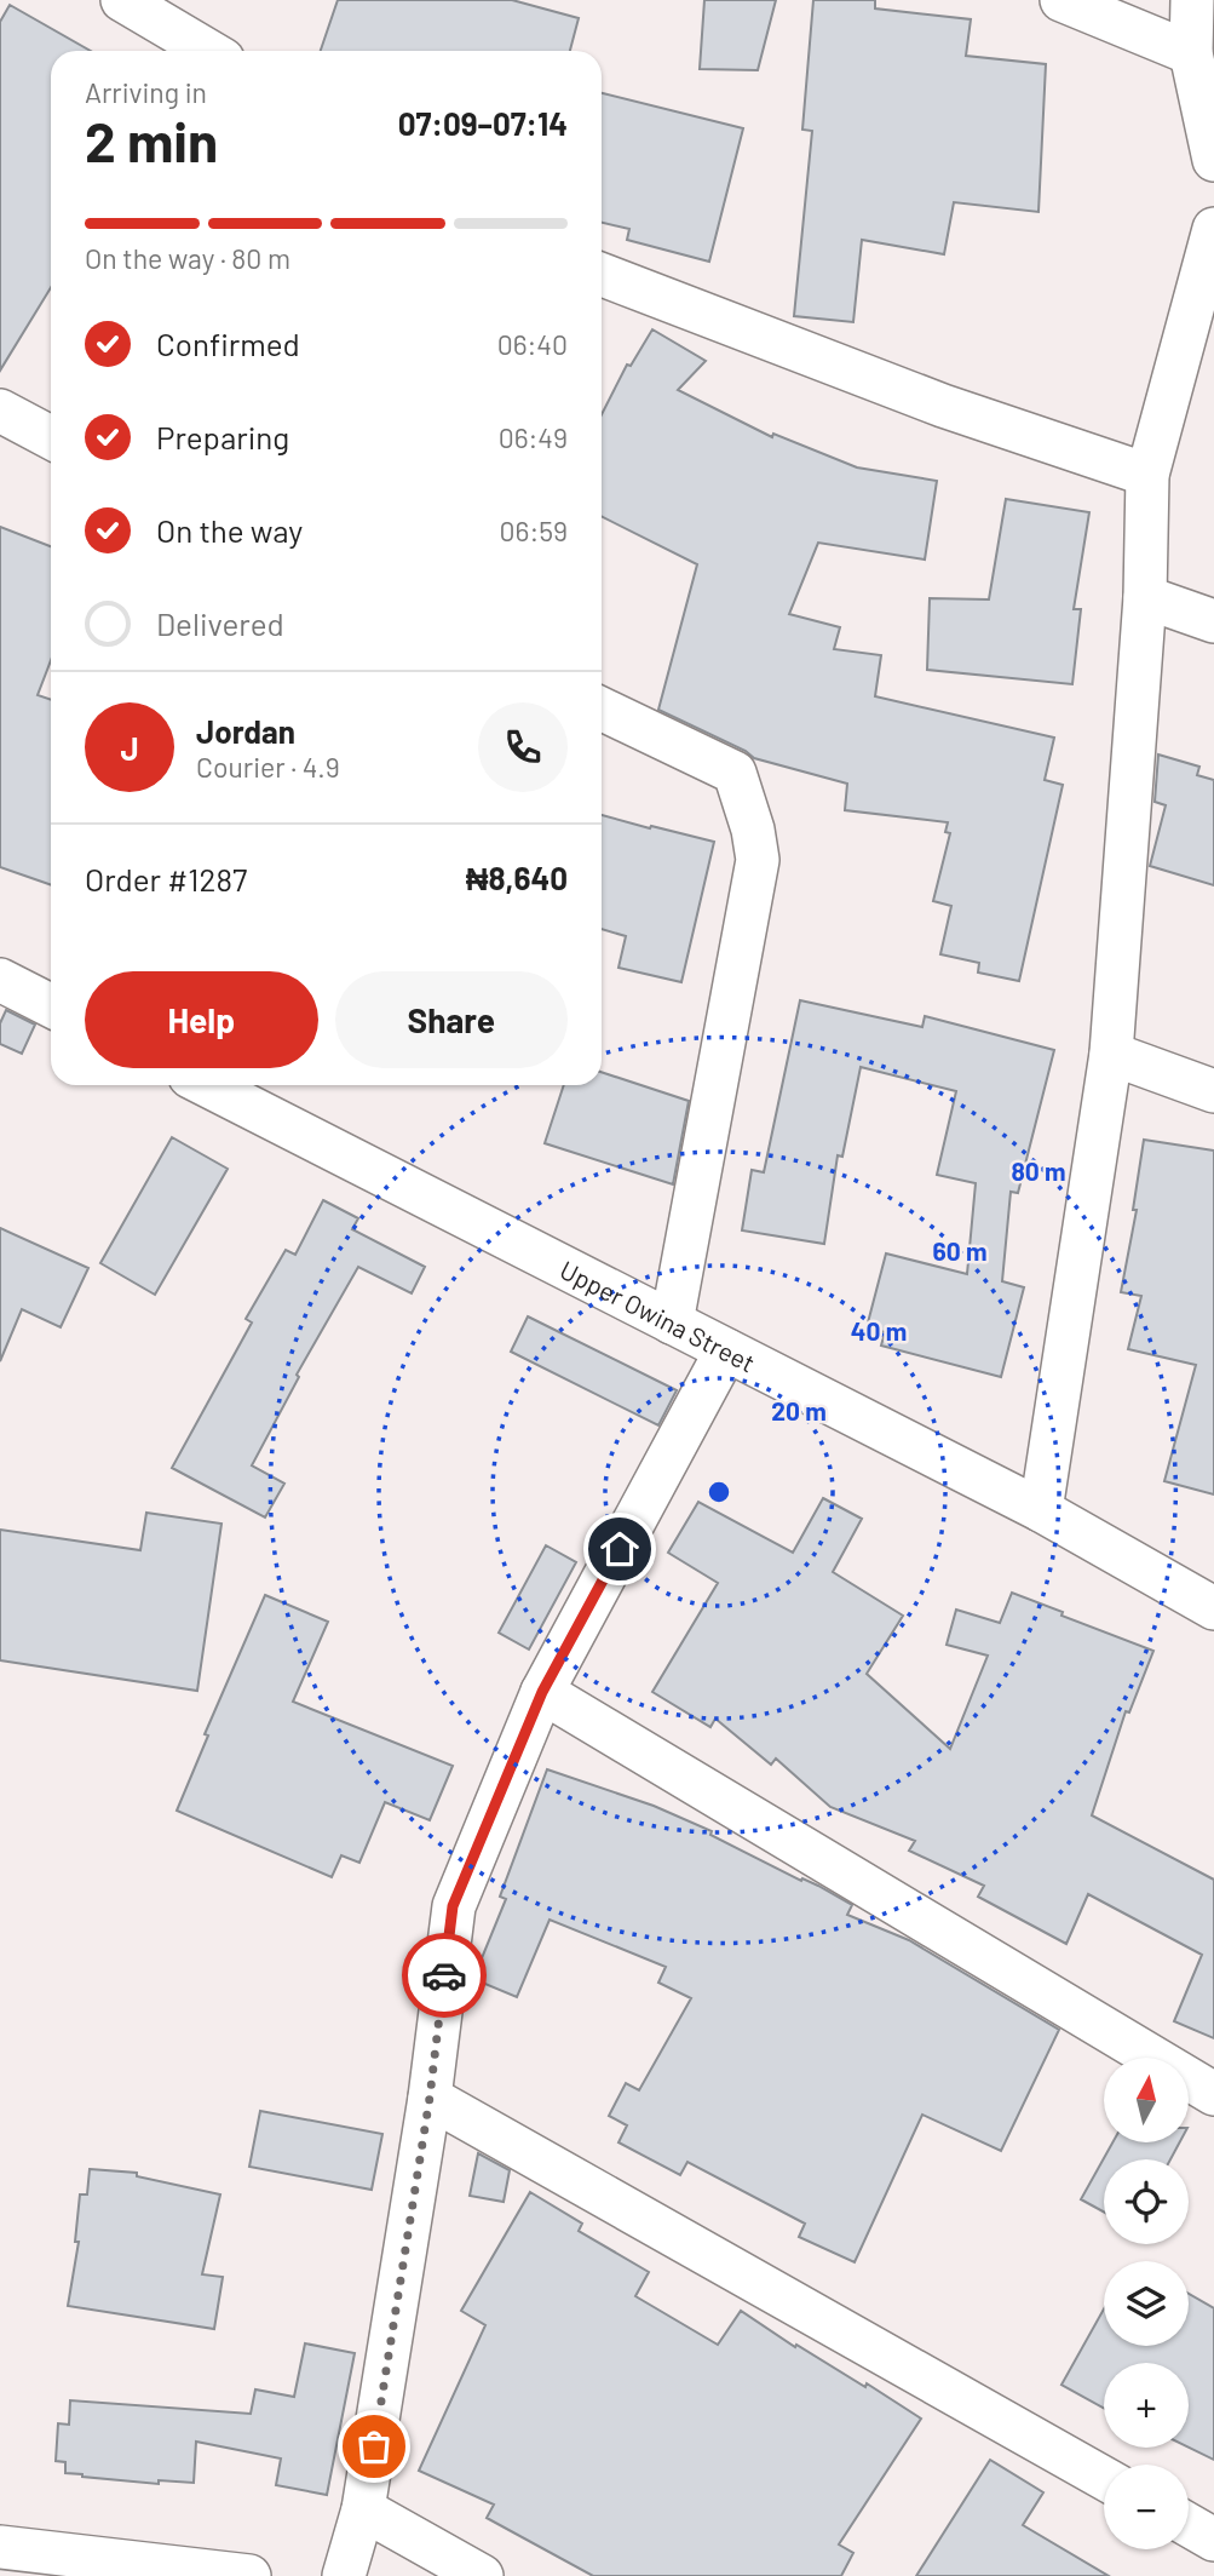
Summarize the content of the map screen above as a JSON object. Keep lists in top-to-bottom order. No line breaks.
{"streets":{"street":["Upper Owina Street"]},"north":"top","page":{"heading":["2 min","Arriving in","07:09–07:14"],"panel":["Jordan","Courier · 4.9","Order #1287","₦8,640"],"bar":"On the way · 80 m","list":[["Confirmed","06:40"],["Preparing","06:49"],["On the way","06:59"],"Delivered"],"round":"J","buttons":["Help","Share"],"map_buttons":["+","−"]},"rings":["80 m","60 m","40 m","20 m"]}
